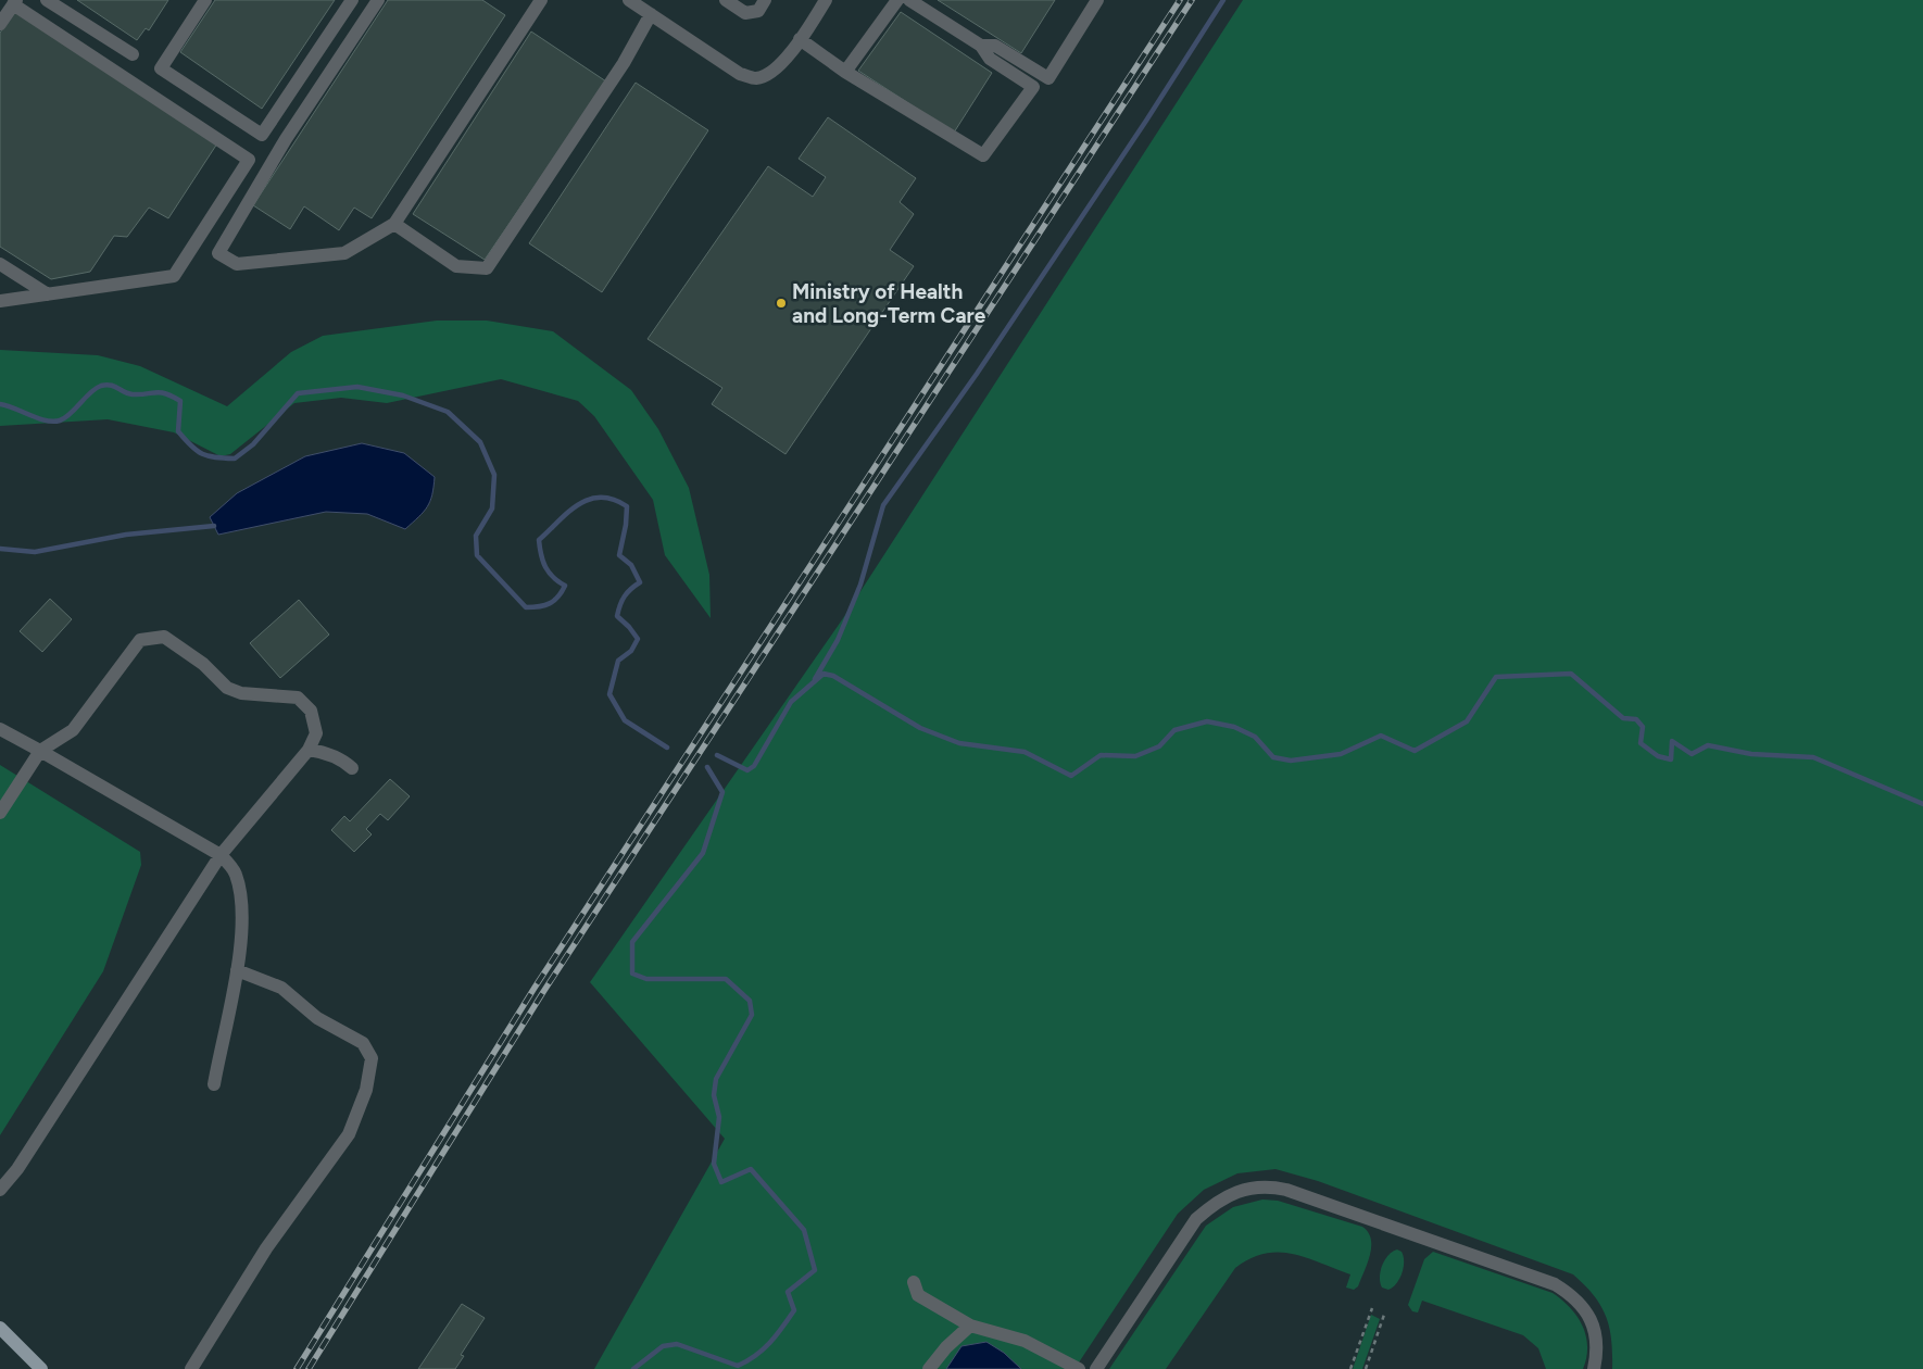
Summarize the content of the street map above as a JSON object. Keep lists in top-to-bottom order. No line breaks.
{"places":["Ministry of Health and Long-Term Care"]}
